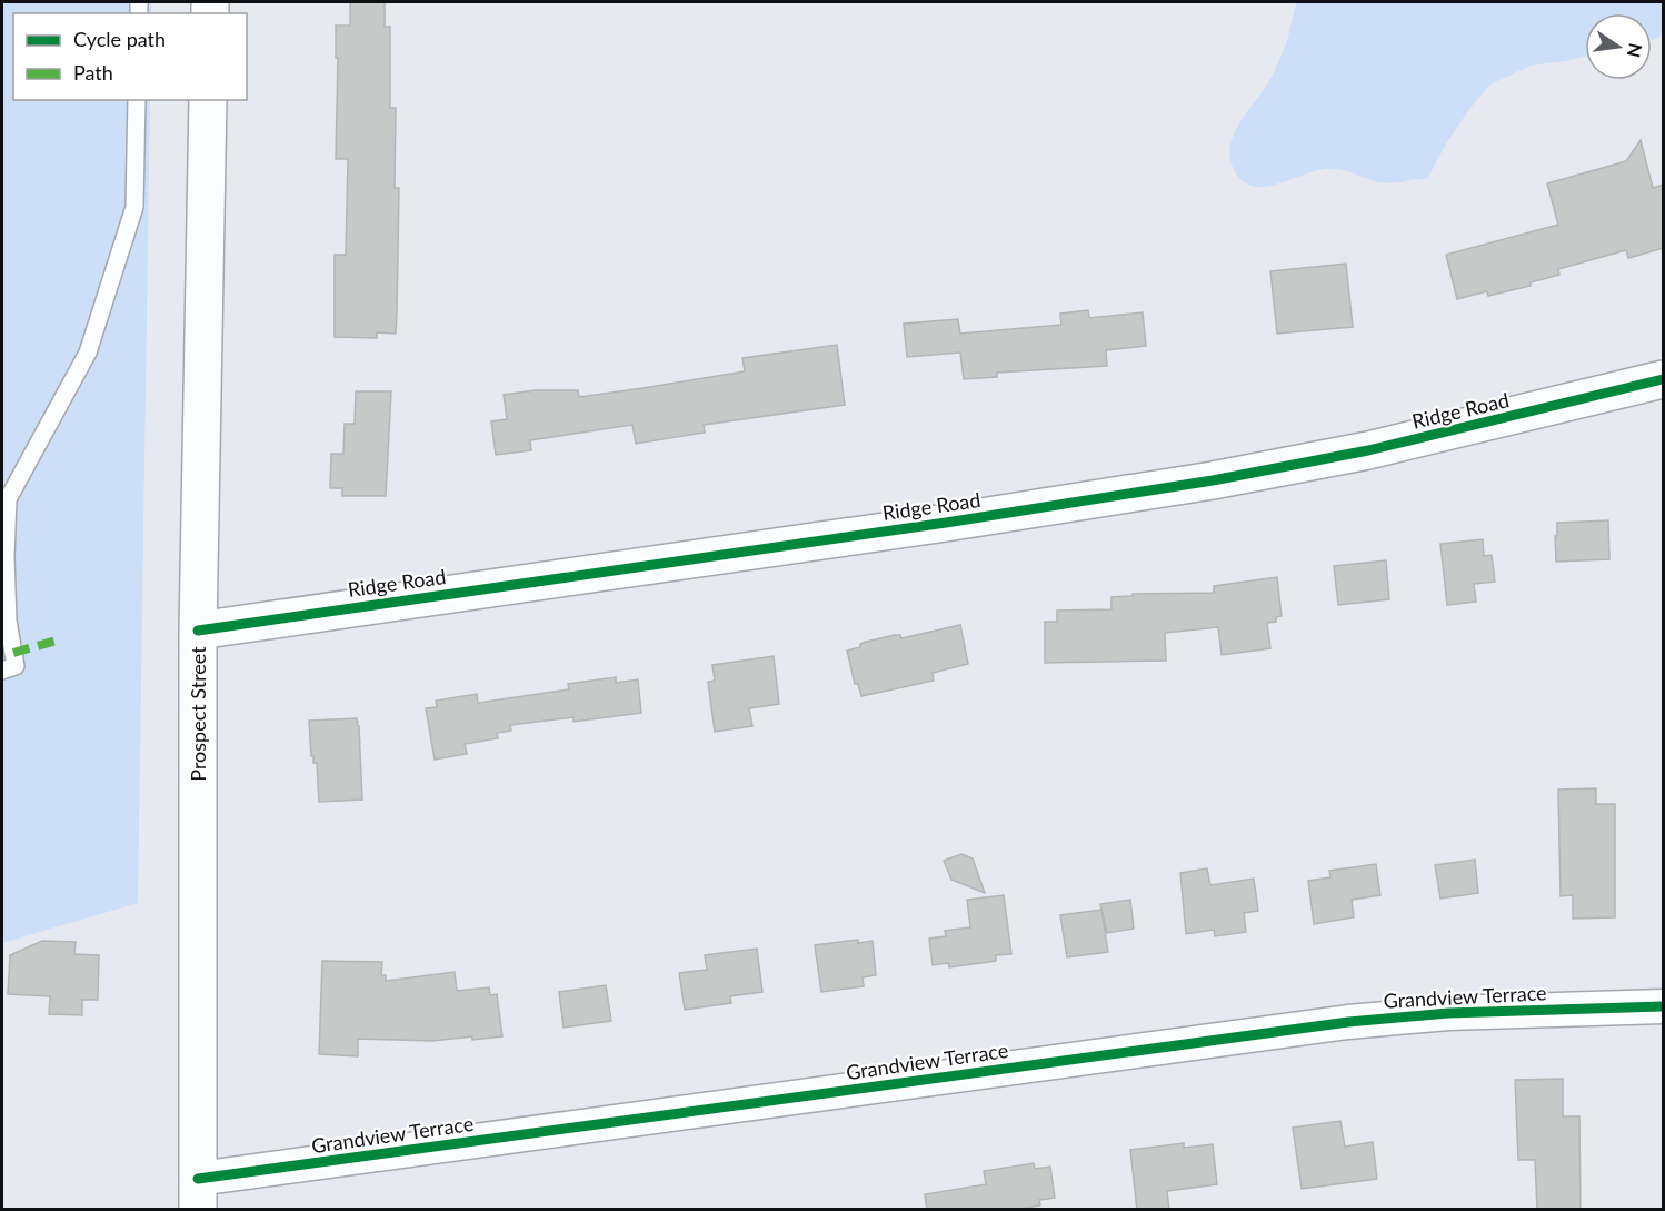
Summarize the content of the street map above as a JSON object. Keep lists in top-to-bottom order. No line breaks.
{"streets":{"street":["Ridge Road","Prospect Street","Grandview Terrace"]},"crossings":[["Ridge Road","Prospect Street"],["Prospect Street","Grandview Terrace"]],"legend":["Cycle path","Path"],"north":"right"}
